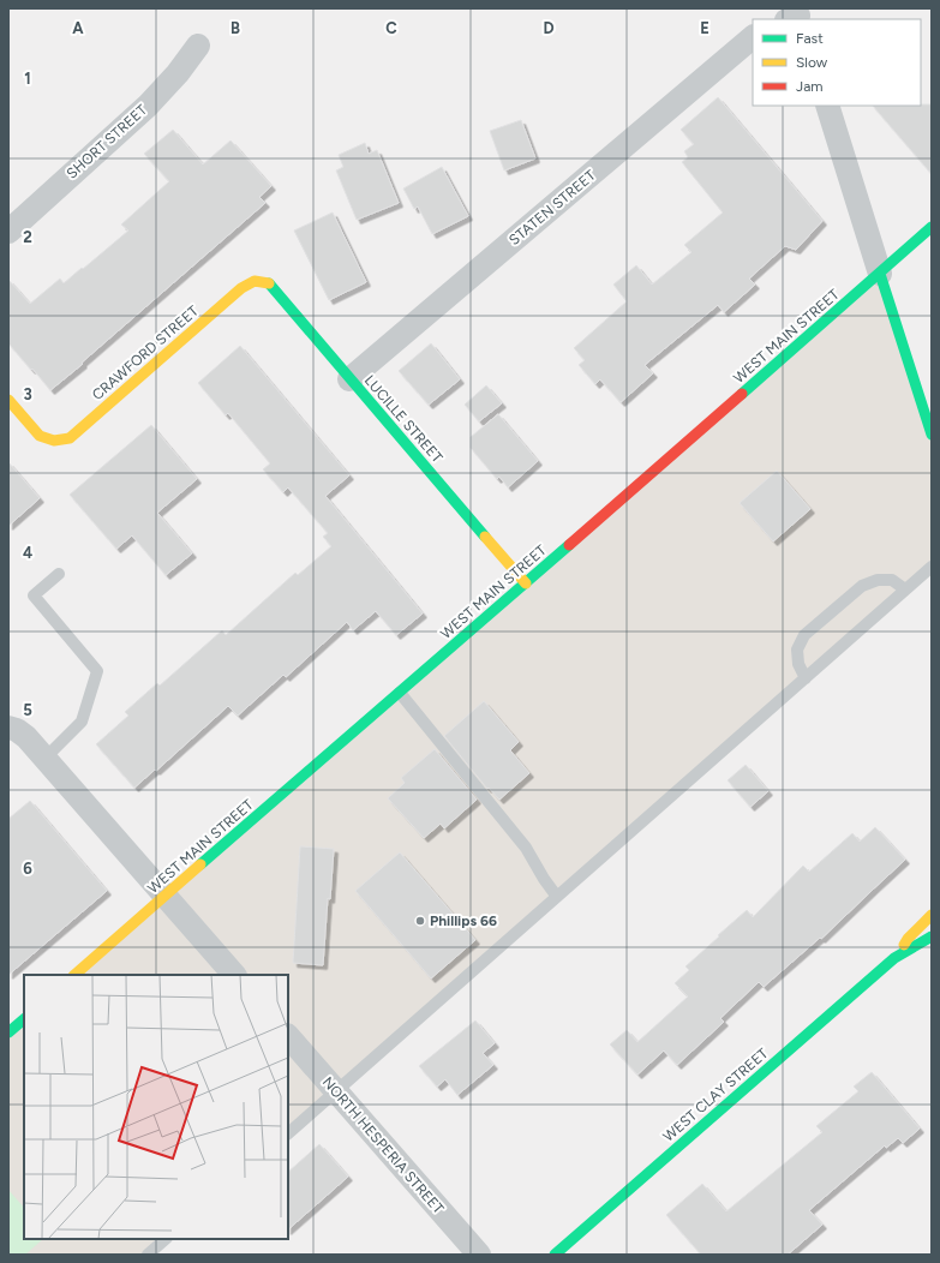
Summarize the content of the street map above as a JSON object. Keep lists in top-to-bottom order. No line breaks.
{"streets":{"main road":["WEST MAIN STREET","CRAWFORD STREET","LUCILLE STREET","WEST CLAY STREET"],"street":["SHORT STREET","STATEN STREET","NORTH HESPERIA STREET"]},"crossings":[["STATEN STREET","LUCILLE STREET"],["WEST MAIN STREET","LUCILLE STREET"],["CRAWFORD STREET","LUCILLE STREET"]],"places":["Phillips 66"],"legend":["Fast","Slow","Jam"],"grid":{"columns":["A","B","C","D","E"],"rows":["1","2","3","4","5","6"]}}
